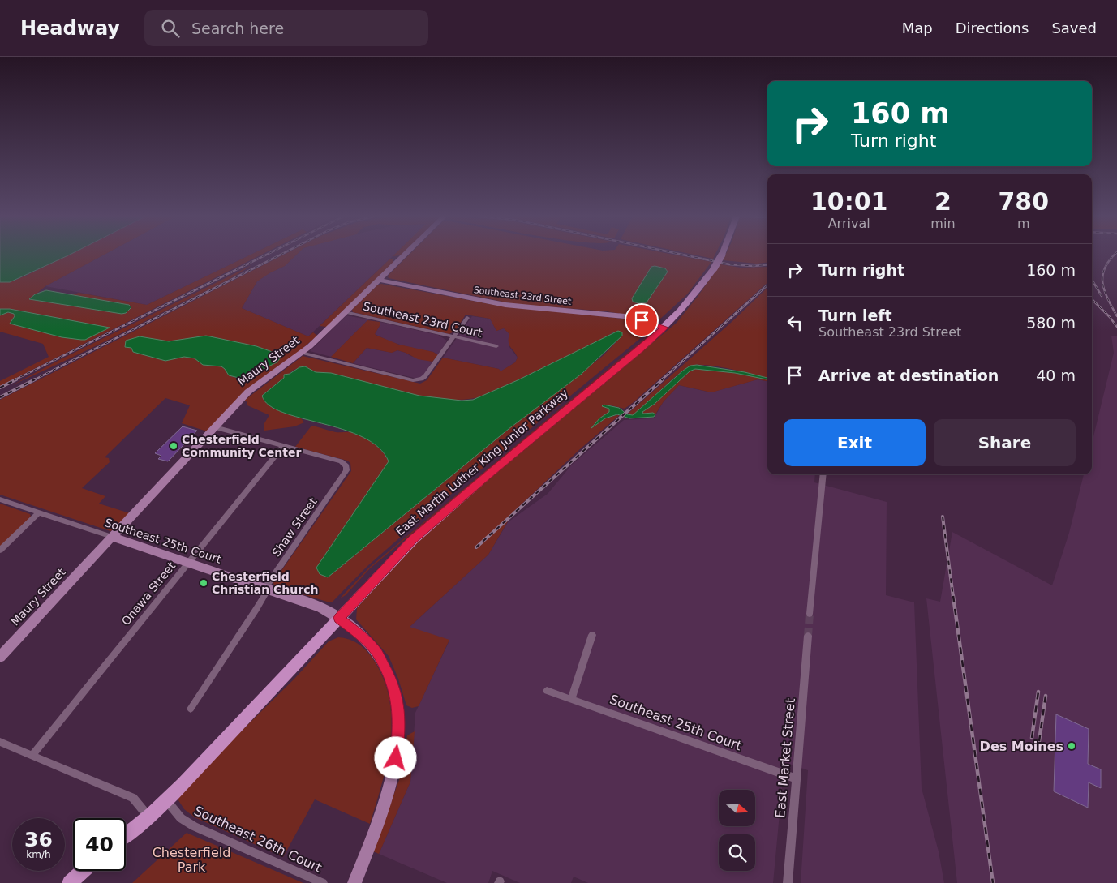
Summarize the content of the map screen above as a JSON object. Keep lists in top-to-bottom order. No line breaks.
{"streets":{"main road":["Southeast 23rd Street","Maury Street","East Martin Luther King Junior Parkway","Southeast 25th Court"],"street":["Southeast 23rd Court","Shaw Street","Onawa Street","East Market Street","Southeast 26th Court"]},"crossings":[["Southeast 23rd Street","Maury Street"],["Southeast 23rd Street","East Martin Luther King Junior Parkway"],["Southeast 23rd Court","Maury Street"],["Maury Street","Southeast 25th Court"],["East Martin Luther King Junior Parkway","Southeast 25th Court"],["East Martin Luther King Junior Parkway","Southeast 26th Court"],["Shaw Street","Southeast 25th Court"],["Shaw Street","Onawa Street"],["Southeast 25th Court","Onawa Street"],["Southeast 25th Court","East Market Street"]],"parks":["Chesterfield Park"],"places":["Chesterfield Community Center","Chesterfield Christian Church","Des Moines"],"north":"right","page":{"header":"Headway","search":"Search here","nav":["Map","Directions","Saved"],"turn":["160 m","Turn right"],"eta":["10:01","Arrival","2","min","780","m"],"list":[{"name":"Turn right","value":"160 m"},{"name":"Turn left","note":"Southeast 23rd Street","value":"580 m"},{"name":"Arrive at destination","value":"40 m"}],"buttons":["Exit","Share"],"speed":"36 km/h","limit":"40"}}
